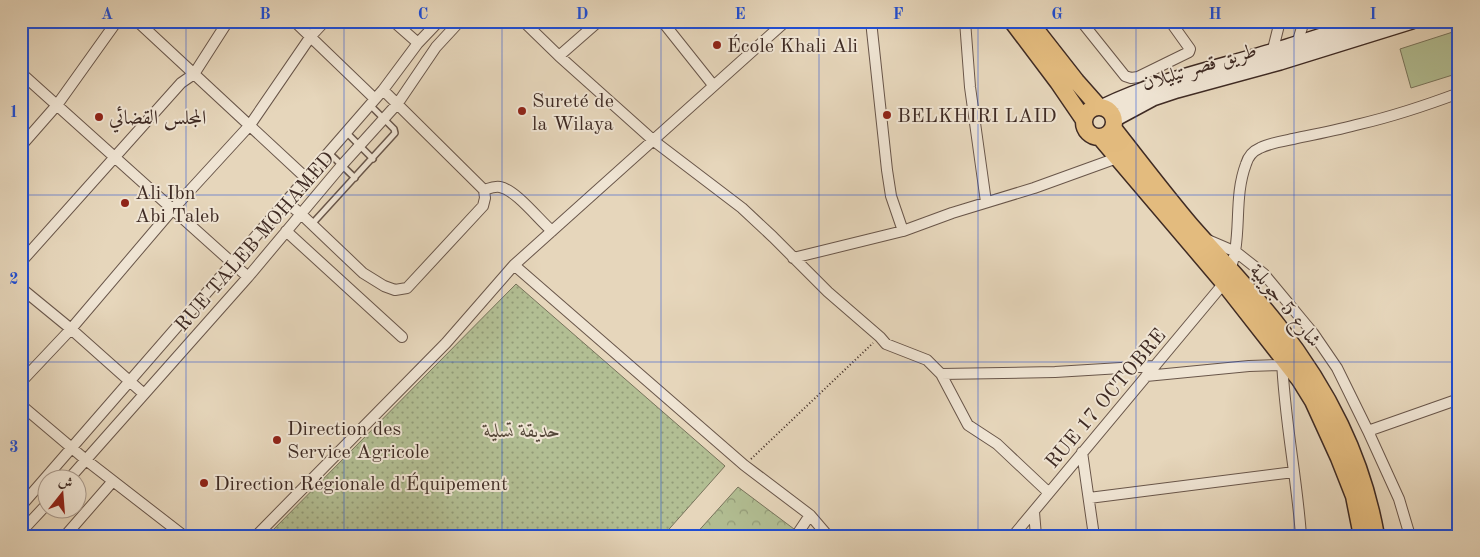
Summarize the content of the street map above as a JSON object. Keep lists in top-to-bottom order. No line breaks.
{"streets":{"main road":["طريق قصر تيليلان","شارع 5 جويلية"],"street":["RUE TALEB MOHAMED","RUE 17 OCTOBRE"]},"crossings":[["طريق قصر تيليلان","شارع 5 جويلية"],["شارع 5 جويلية","RUE 17 OCTOBRE"]],"parks":["حديقة تسلية"],"places":["École Khali Ali","Sureté de la Wilaya","BELKHIRI LAID","المجلس القضائي","Ali Ibn Abi Taleb","Direction des Service Agricole","Direction Régionale d'Équipement"],"north":"top","grid":{"columns":["A","B","C","D","E","F","G","H","I"],"rows":["1","2","3"]}}
